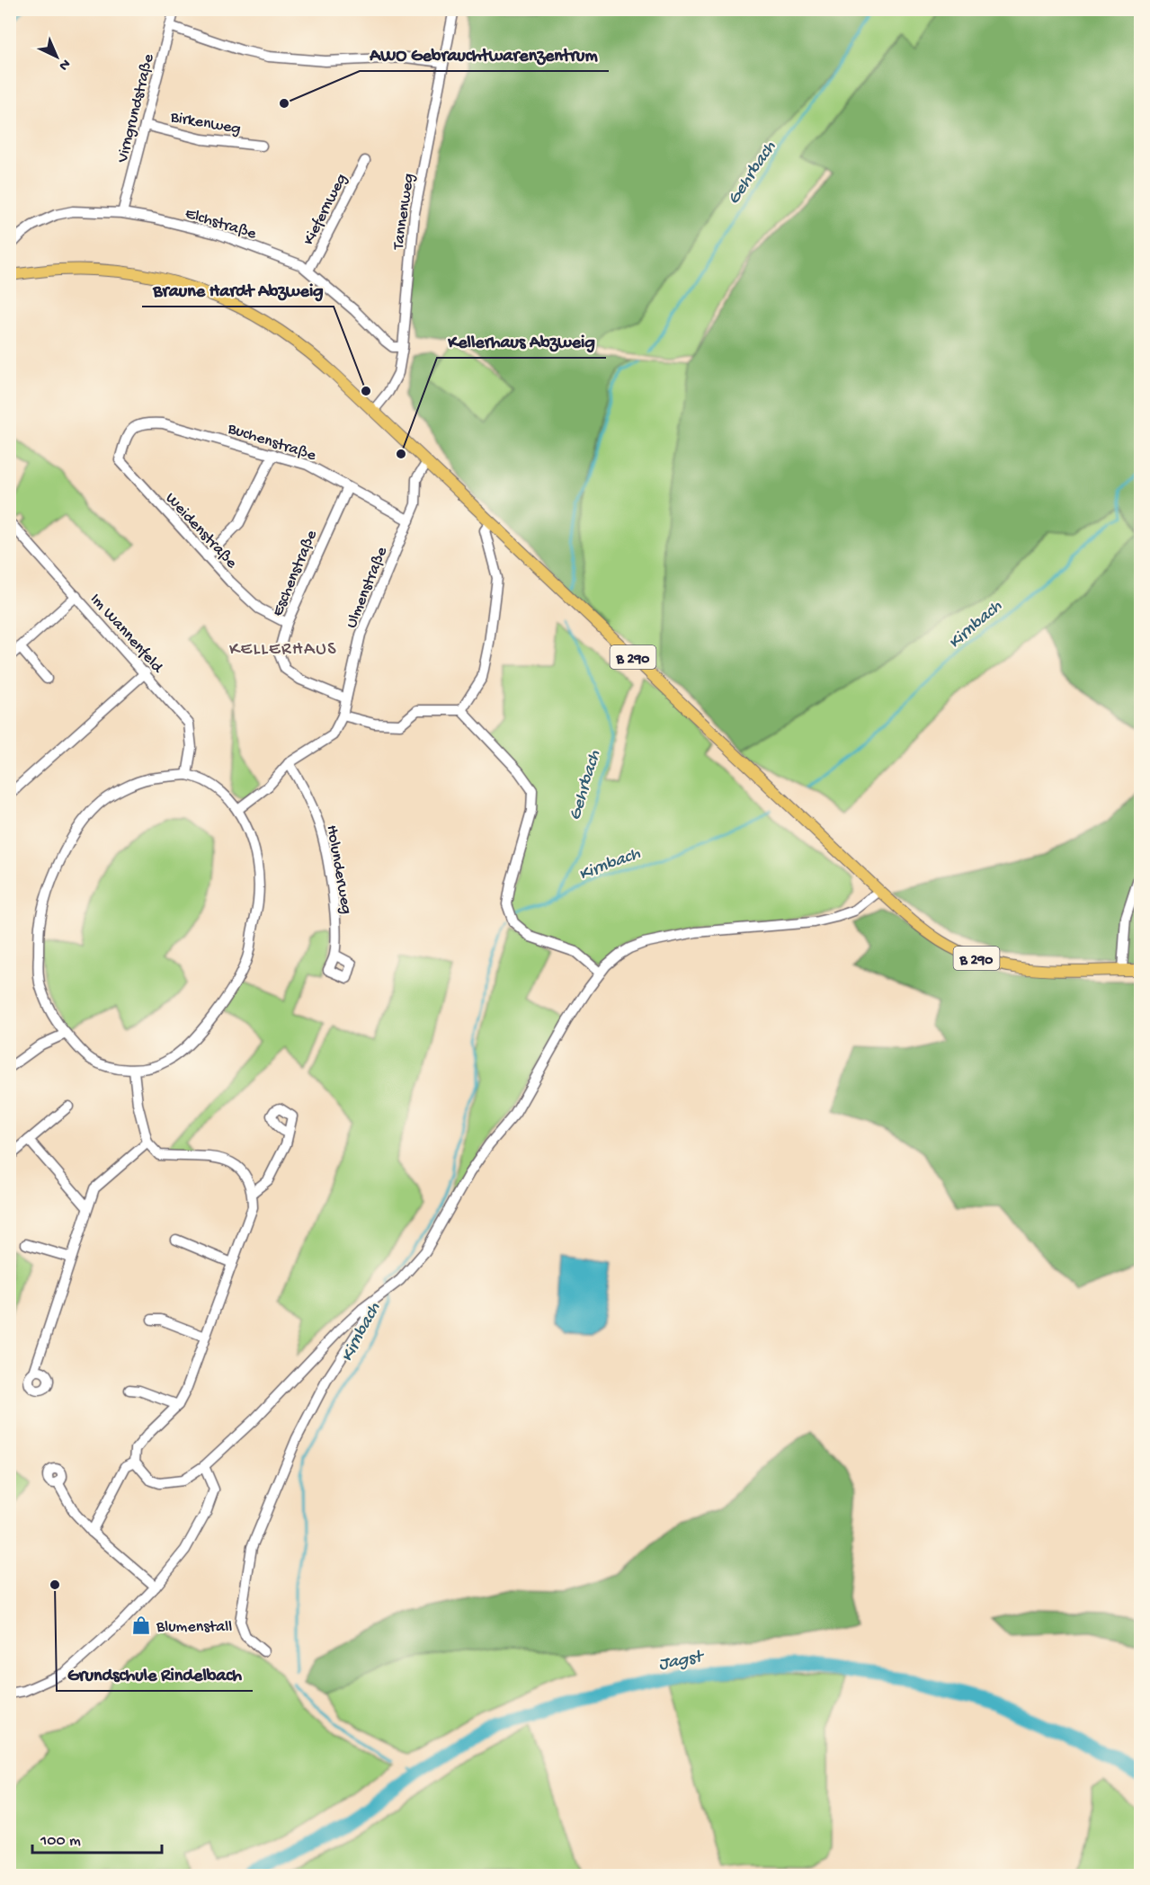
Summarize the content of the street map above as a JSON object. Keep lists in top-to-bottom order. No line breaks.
{"streets":{"main road":["B 290"],"street":["Virngrundstraße","Birkenweg","Kiefernweg","Tannenweg","Elchstraße","Buchenstraße","Weidenstraße","Eschenstraße","Ulmenstraße","Im Wannenfeld","Holunderweg"]},"crossings":[["Virngrundstraße","Birkenweg"],["Virngrundstraße","Elchstraße"],["Kiefernweg","Elchstraße"],["Tannenweg","Elchstraße"],["Tannenweg","B 290"],["Buchenstraße","Weidenstraße"],["Buchenstraße","Eschenstraße"],["Buchenstraße","Ulmenstraße"],["Weidenstraße","Eschenstraße"],["Eschenstraße","Ulmenstraße"],["Ulmenstraße","B 290"],["Ulmenstraße","Holunderweg"]],"districts":["KELLERHAUS"],"water":["Gehrbach","Kirnbach","Jagst"],"places":{"other":["AWO Gebrauchtwarenzentrum","Braune Hardt Abzweig","Kellerhaus Abzweig","Grundschule Rindelbach"],"shop":["Blumenstall"]},"scale_bar":"100 m","north":"bottom right"}
